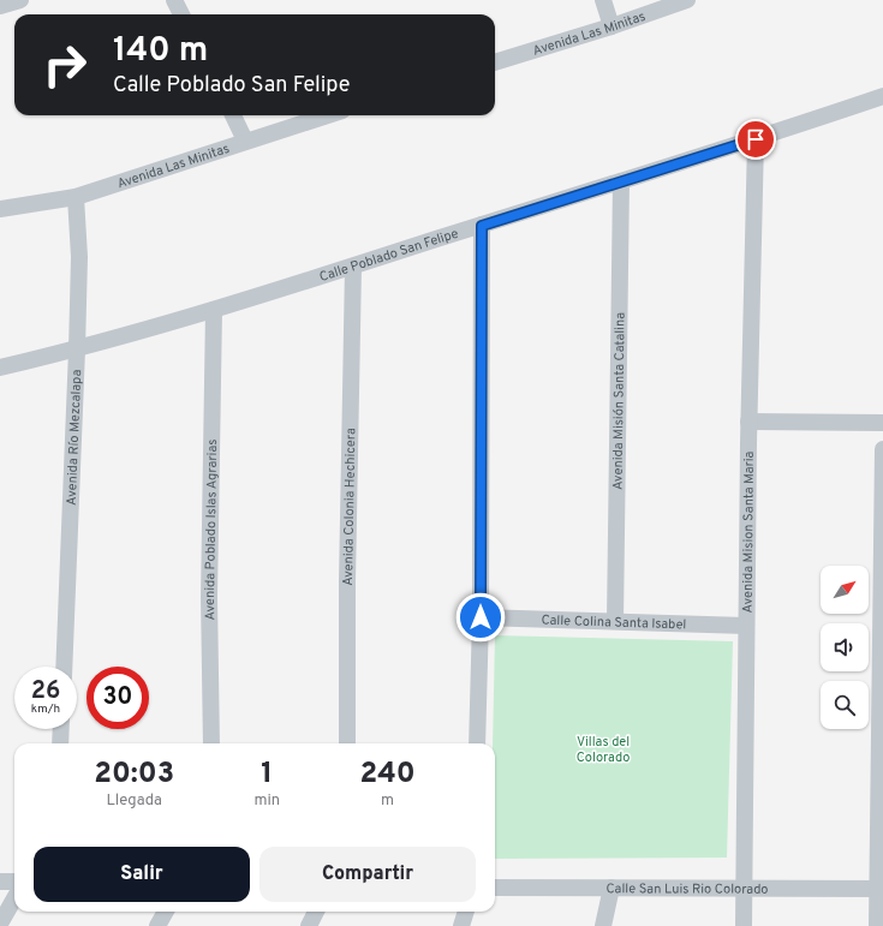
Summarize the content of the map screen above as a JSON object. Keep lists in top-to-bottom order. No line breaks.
{"streets":{"street":["Avenida Las Minitas","Calle Poblado San Felipe","Avenida Misión Santa Catalina","Avenida Río Mezcalapa","Avenida Colonia Hechicera","Avenida Poblado Islas Agrarias","Avenida Mision Santa Maria","Calle Colina Santa Isabel","Calle San Luis Rio Colorado"]},"crossings":[["Avenida Las Minitas","Avenida Río Mezcalapa"],["Calle Poblado San Felipe","Avenida Misión Santa Catalina"],["Calle Poblado San Felipe","Avenida Río Mezcalapa"],["Calle Poblado San Felipe","Avenida Colonia Hechicera"],["Calle Poblado San Felipe","Avenida Poblado Islas Agrarias"],["Calle Poblado San Felipe","Avenida Mision Santa Maria"],["Avenida Misión Santa Catalina","Calle Colina Santa Isabel"],["Avenida Mision Santa Maria","Calle Colina Santa Isabel"],["Avenida Mision Santa Maria","Calle San Luis Rio Colorado"]],"parks":["Villas del Colorado"],"north":"top right","page":{"turn":["140 m","Calle Poblado San Felipe"],"speed":"26 km/h","limit":"30","eta":["20:03","Llegada","1","min","240","m"],"buttons":["Salir","Compartir"]}}
